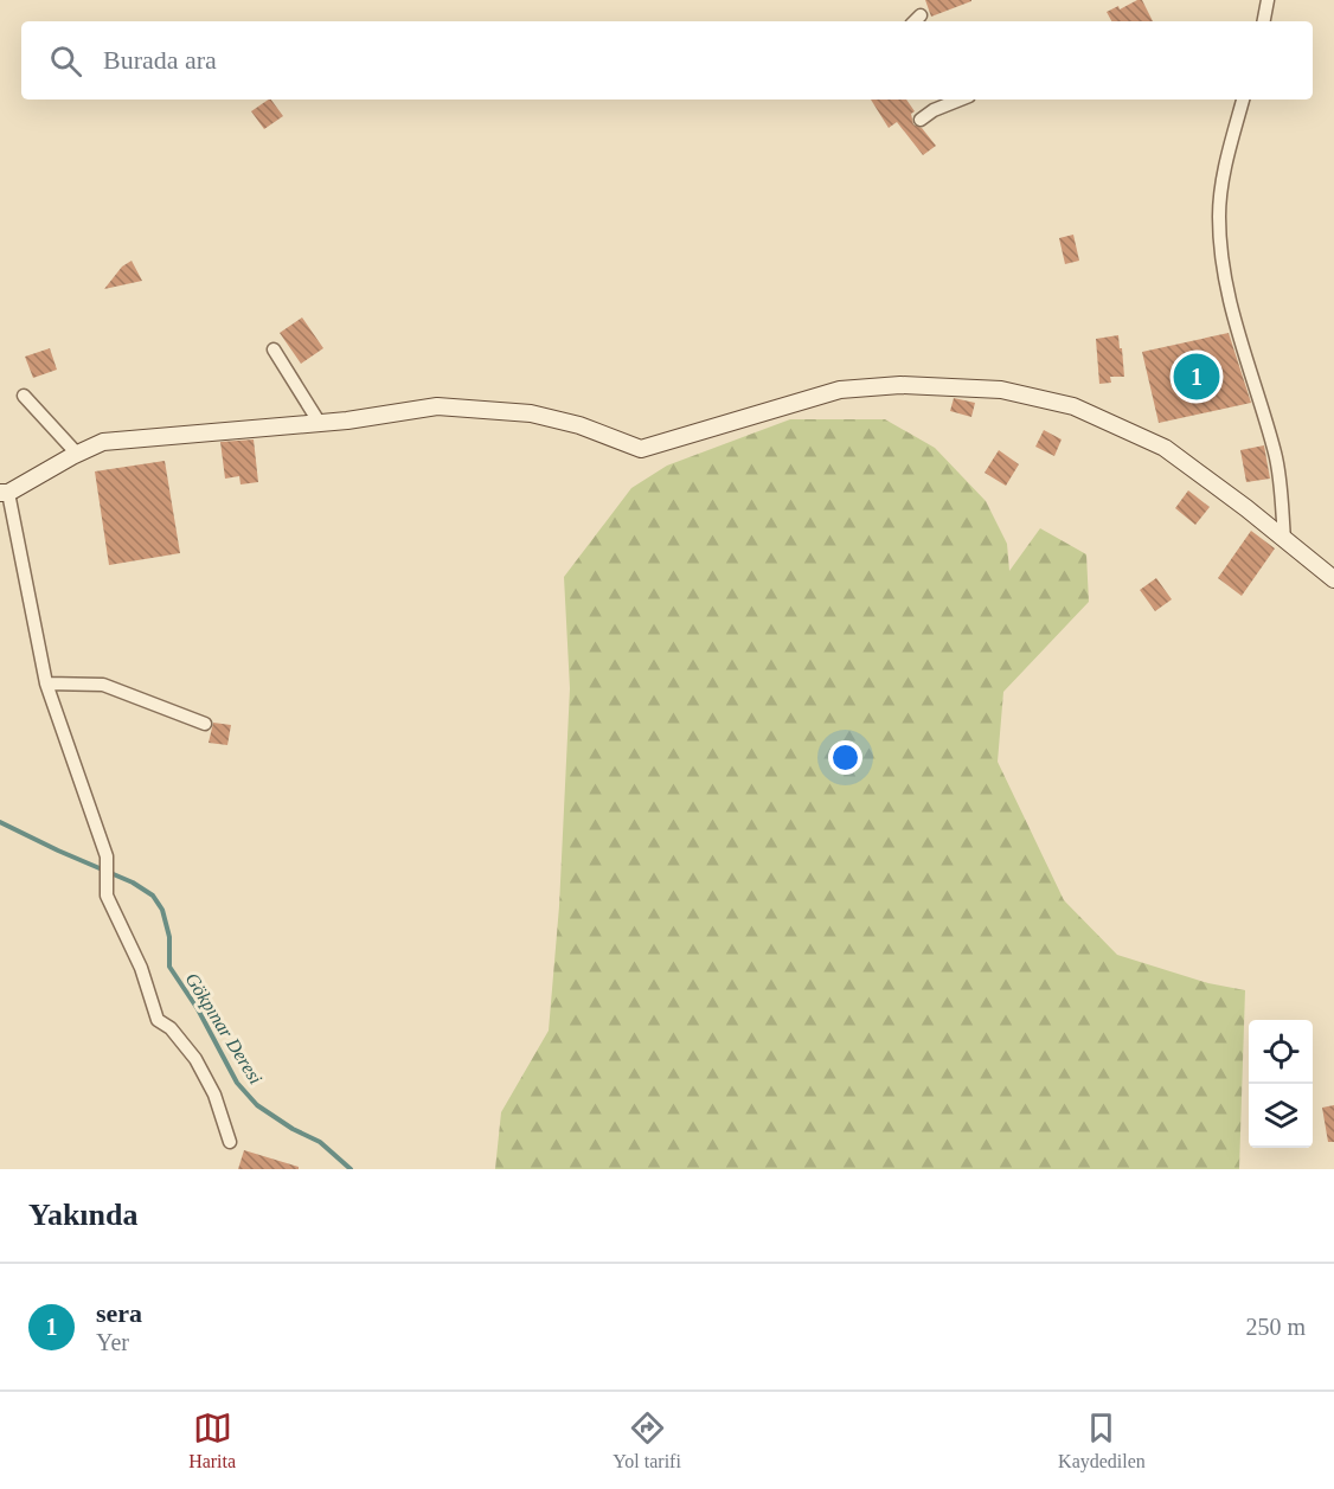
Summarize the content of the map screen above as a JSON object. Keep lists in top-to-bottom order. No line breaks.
{"water":["Gökpınar Deresi"],"page":{"search":"Burada ara","pins":"1","heading":"Yakında","list":[{"mark":"1","name":"sera","note":"Yer","value":"250 m"}],"nav":["Harita","Yol tarifi","Kaydedilen"]}}
